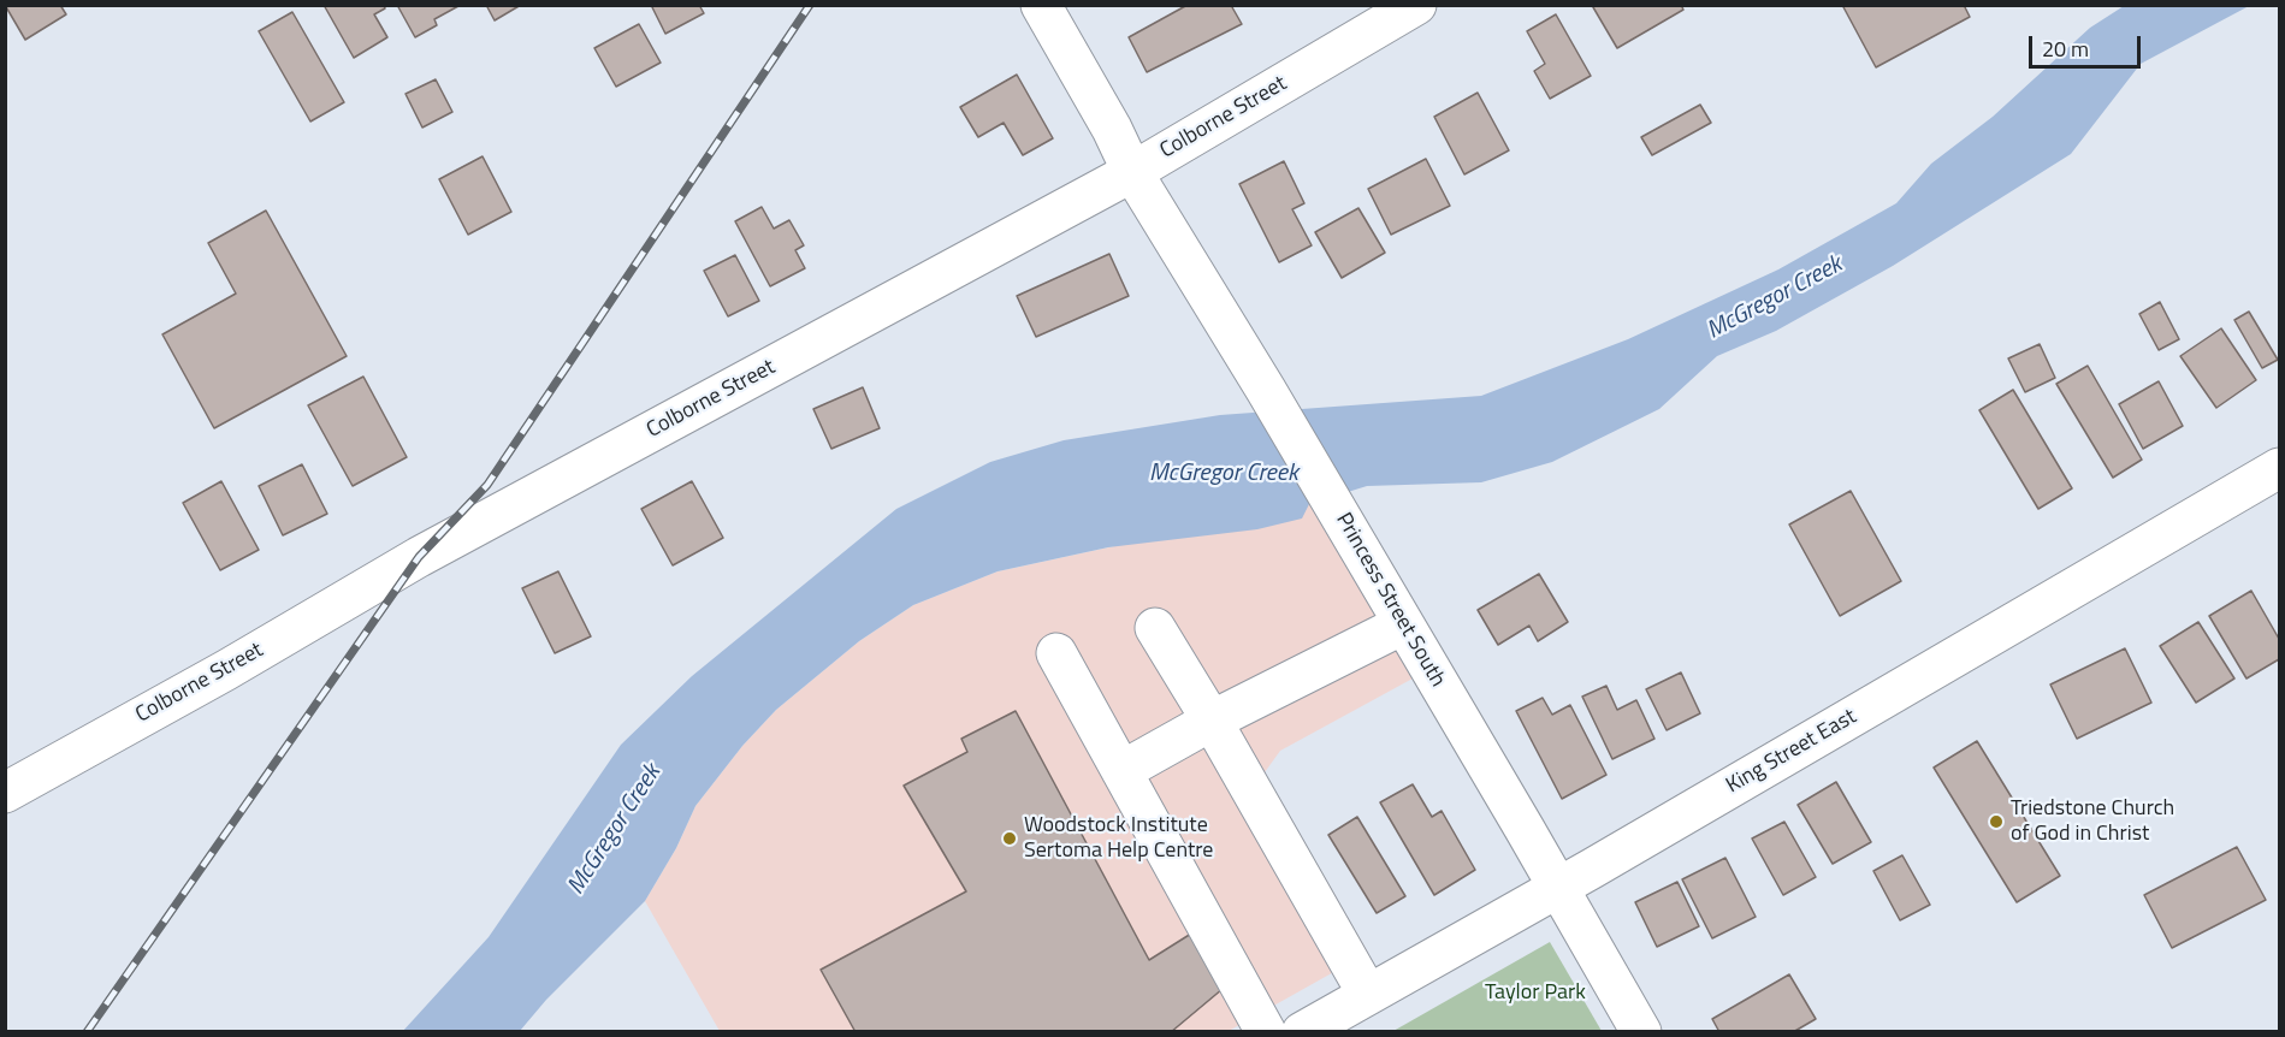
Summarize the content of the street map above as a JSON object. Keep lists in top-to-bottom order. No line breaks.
{"streets":{"street":["Colborne Street","Princess Street South","King Street East"]},"crossings":[["Colborne Street","Princess Street South"],["Princess Street South","King Street East"]],"water":["McGregor Creek"],"parks":["Taylor Park"],"places":["Triedstone Church of God in Christ","Woodstock Institute Sertoma Help Centre"],"scale_bar":"20 m"}
